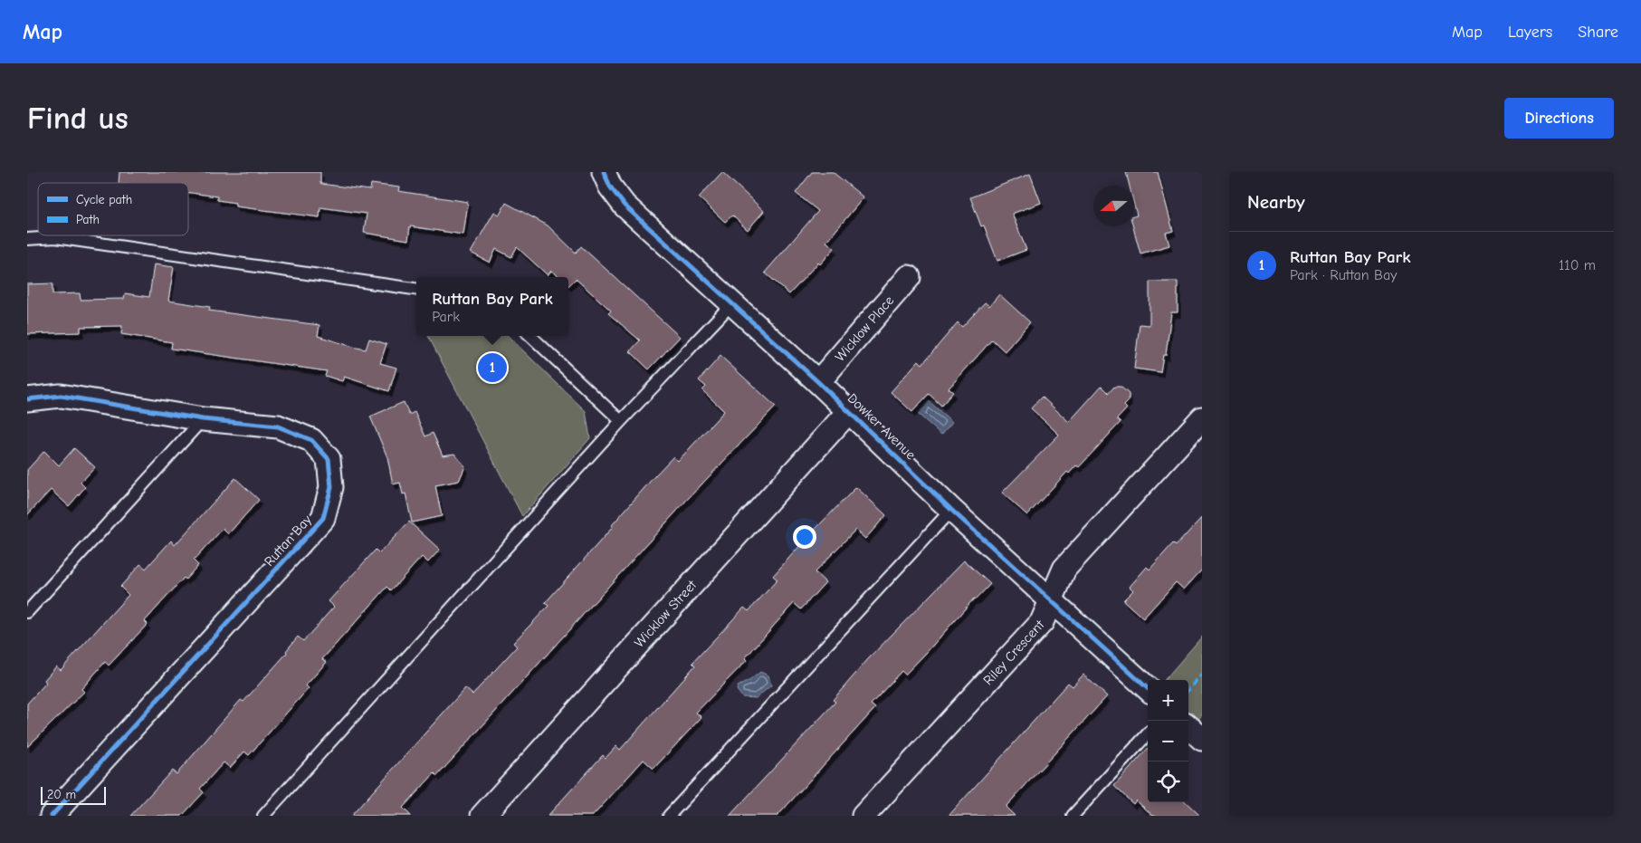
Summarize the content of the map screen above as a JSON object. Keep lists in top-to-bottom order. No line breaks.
{"streets":{"street":["Wicklow Place","Dowker Avenue","Ruttan Bay","Wicklow Street","Riley Crescent"]},"crossings":[["Wicklow Place","Dowker Avenue"],["Dowker Avenue","Wicklow Street"],["Dowker Avenue","Riley Crescent"]],"legend":["Cycle path","Path"],"scale_bar":"20 m","north":"left","page":{"header":"Map","nav":["Map","Layers","Share"],"buttons":"Directions","title":"Find us","heading":"Nearby","list":[{"mark":"1","name":"Ruttan Bay Park","note":"Park · Ruttan Bay","value":"110 m"}],"popup":["Ruttan Bay Park","Park"],"pins":"1","map_buttons":["+","−"],"scale":"20 m"}}
